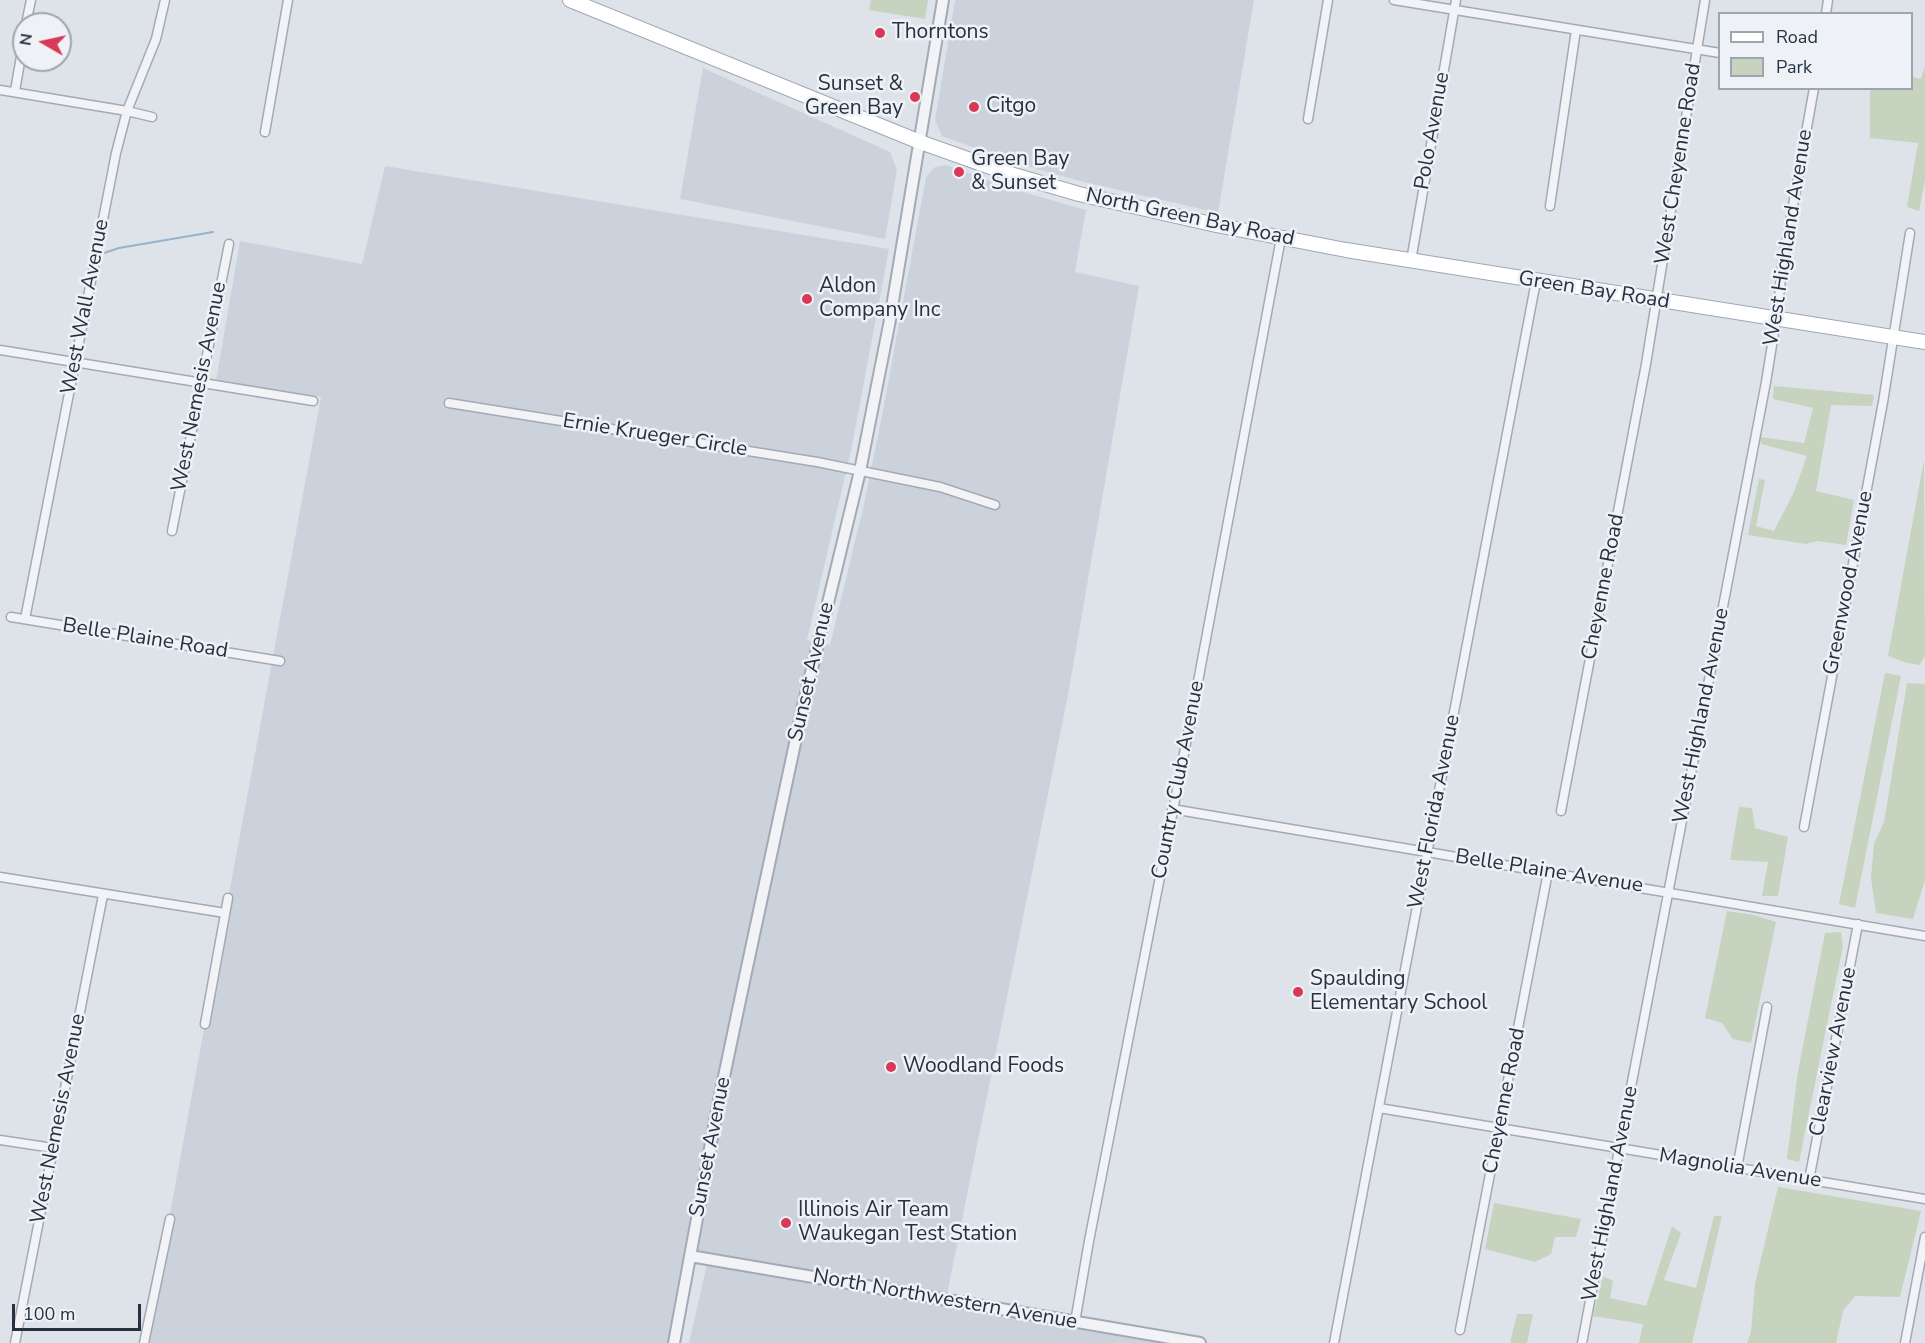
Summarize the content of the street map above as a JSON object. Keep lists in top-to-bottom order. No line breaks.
{"streets":{"main road":["North Green Bay Road","Green Bay Road"],"street":["Polo Avenue","West Cheyenne Road","West Highland Avenue","West Wall Avenue","West Nemesis Avenue","Ernie Krueger Circle","Greenwood Avenue","Cheyenne Road","Belle Plaine Road","Sunset Avenue","Country Club Avenue","West Florida Avenue","Belle Plaine Avenue","Clearview Avenue","Magnolia Avenue","North Northwestern Avenue"]},"crossings":[["Polo Avenue","North Green Bay Road"],["Polo Avenue","Green Bay Road"],["West Cheyenne Road","Green Bay Road"],["West Cheyenne Road","Cheyenne Road"],["North Green Bay Road","Green Bay Road"],["North Green Bay Road","Sunset Avenue"],["North Green Bay Road","Country Club Avenue"],["West Highland Avenue","Green Bay Road"],["West Highland Avenue","Belle Plaine Avenue"],["West Highland Avenue","Magnolia Avenue"],["Green Bay Road","West Florida Avenue"],["West Wall Avenue","Belle Plaine Road"],["Ernie Krueger Circle","Sunset Avenue"],["Cheyenne Road","Belle Plaine Avenue"],["Cheyenne Road","Magnolia Avenue"],["Sunset Avenue","North Northwestern Avenue"],["Country Club Avenue","Belle Plaine Avenue"],["Country Club Avenue","North Northwestern Avenue"],["West Florida Avenue","Belle Plaine Avenue"],["West Florida Avenue","Magnolia Avenue"],["Belle Plaine Avenue","Clearview Avenue"],["Clearview Avenue","Magnolia Avenue"]],"places":["Thorntons","Sunset & Green Bay","Citgo","Green Bay & Sunset","Aldon Company Inc","Spaulding Elementary School","Woodland Foods","Illinois Air Team Waukegan Test Station"],"legend":["Road","Park"],"scale_bar":"100 m","north":"left"}
